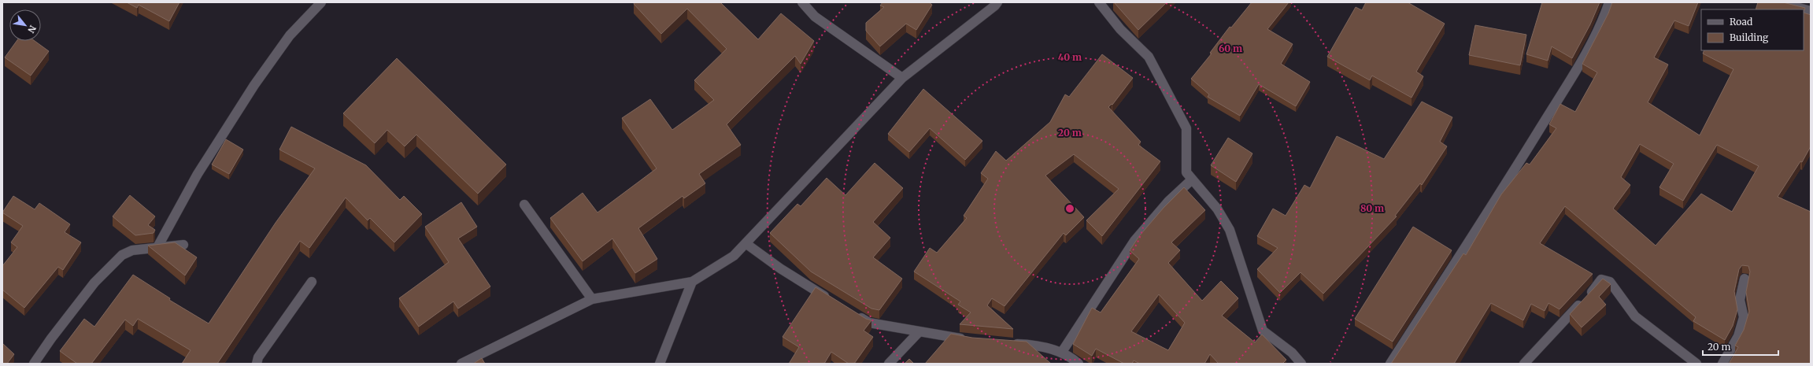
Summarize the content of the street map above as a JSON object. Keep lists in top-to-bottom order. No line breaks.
{"legend":["Road","Building"],"scale_bar":"20 m","north":"bottom right","rings":["60 m","40 m","20 m","80 m"]}
